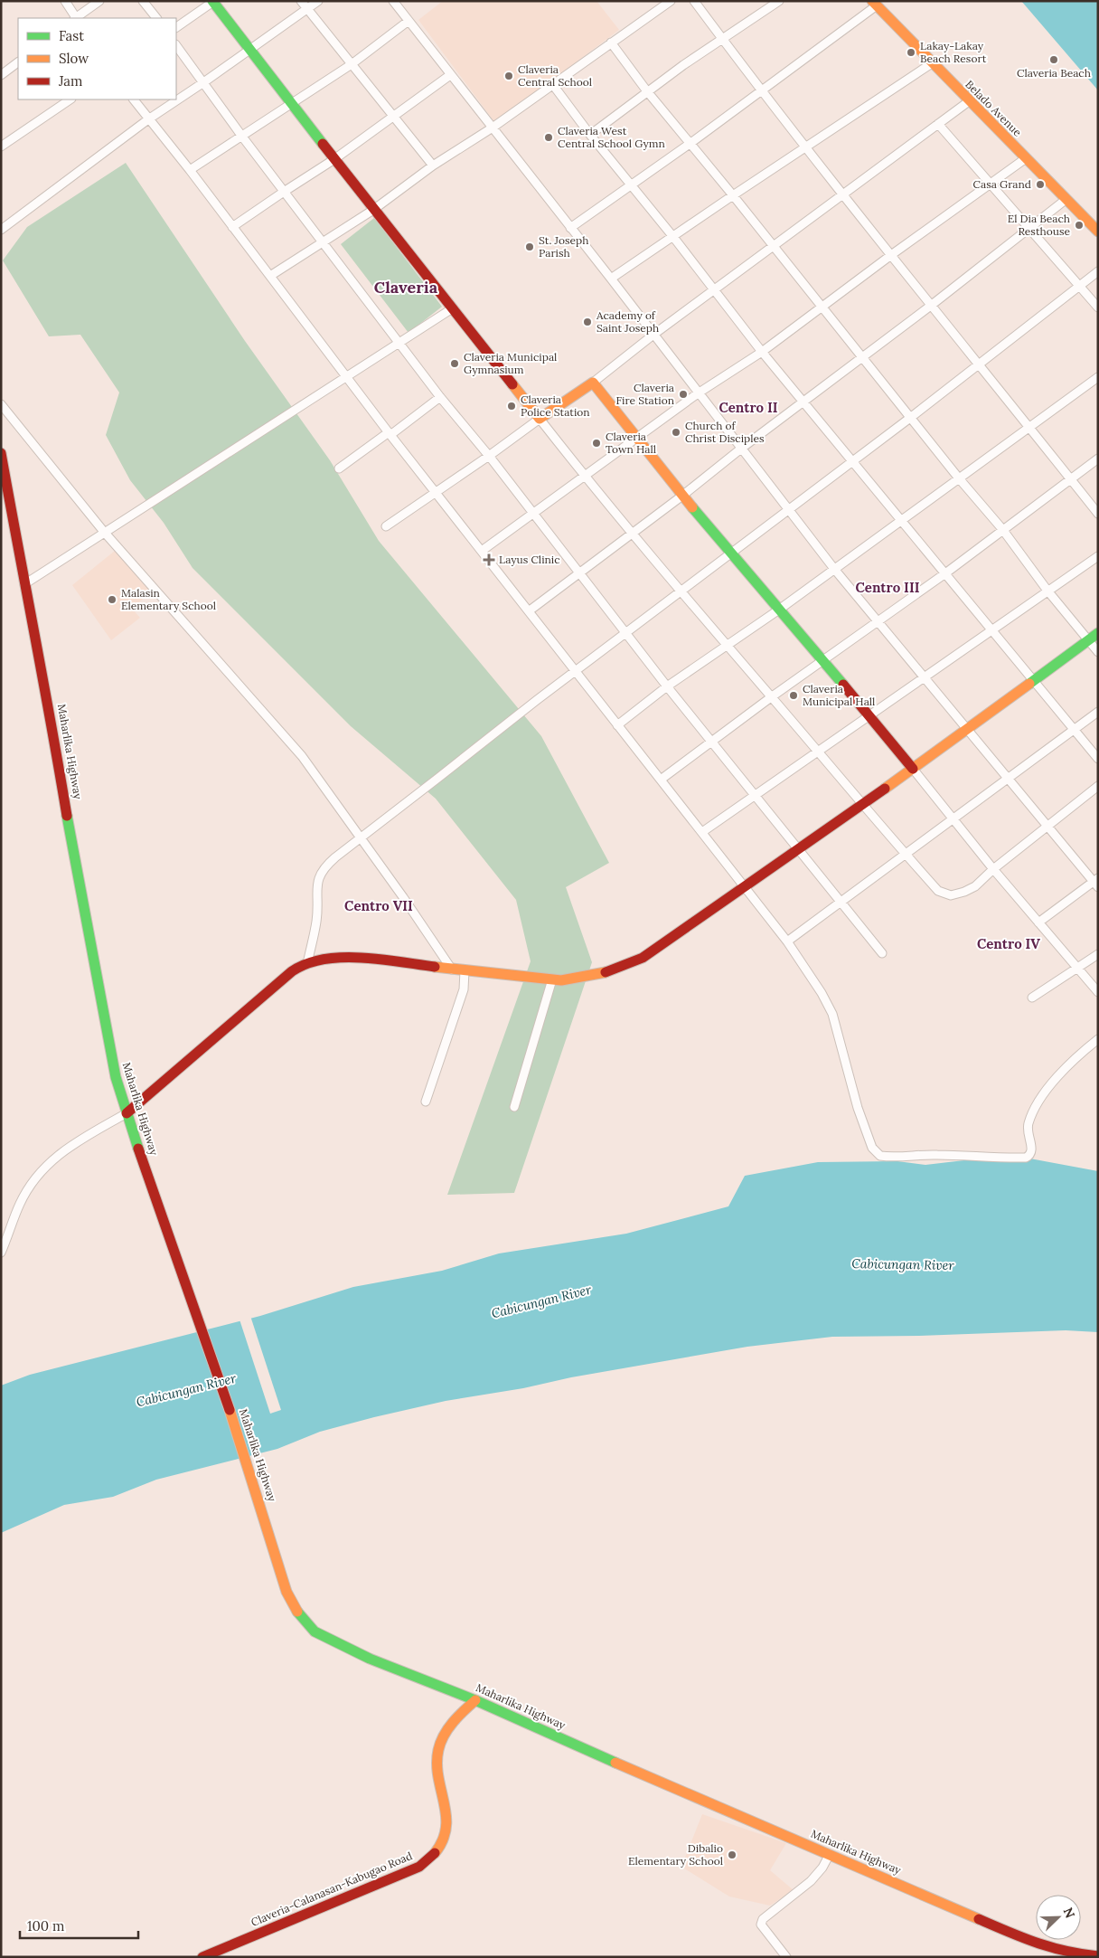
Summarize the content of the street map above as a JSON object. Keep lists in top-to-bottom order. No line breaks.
{"streets":{"main road":["Belado Avenue","Maharlika Highway","Claveria-Calanasan-Kabugao Road"]},"crossings":[["Maharlika Highway","Claveria-Calanasan-Kabugao Road"]],"districts":["Claveria","Centro II","Centro III","Centro VII","Centro IV"],"water":["Cabicungan River"],"places":{"other":["Lakay-Lakay Beach Resort","Claveria Beach","Claveria Central School","Claveria West Central School Gymn","Casa Grand","El Dia Beach Resthouse","St. Joseph Parish","Academy of Saint Joseph","Claveria Municipal Gymnasium","Claveria Fire Station","Claveria Police Station","Church of Christ Disciples","Claveria Town Hall","Malasin Elementary School","Claveria Municipal Hall","Dibalio Elementary School"],"health":["Layus Clinic"]},"legend":["Fast","Slow","Jam"],"scale_bar":"100 m","north":"top right"}
